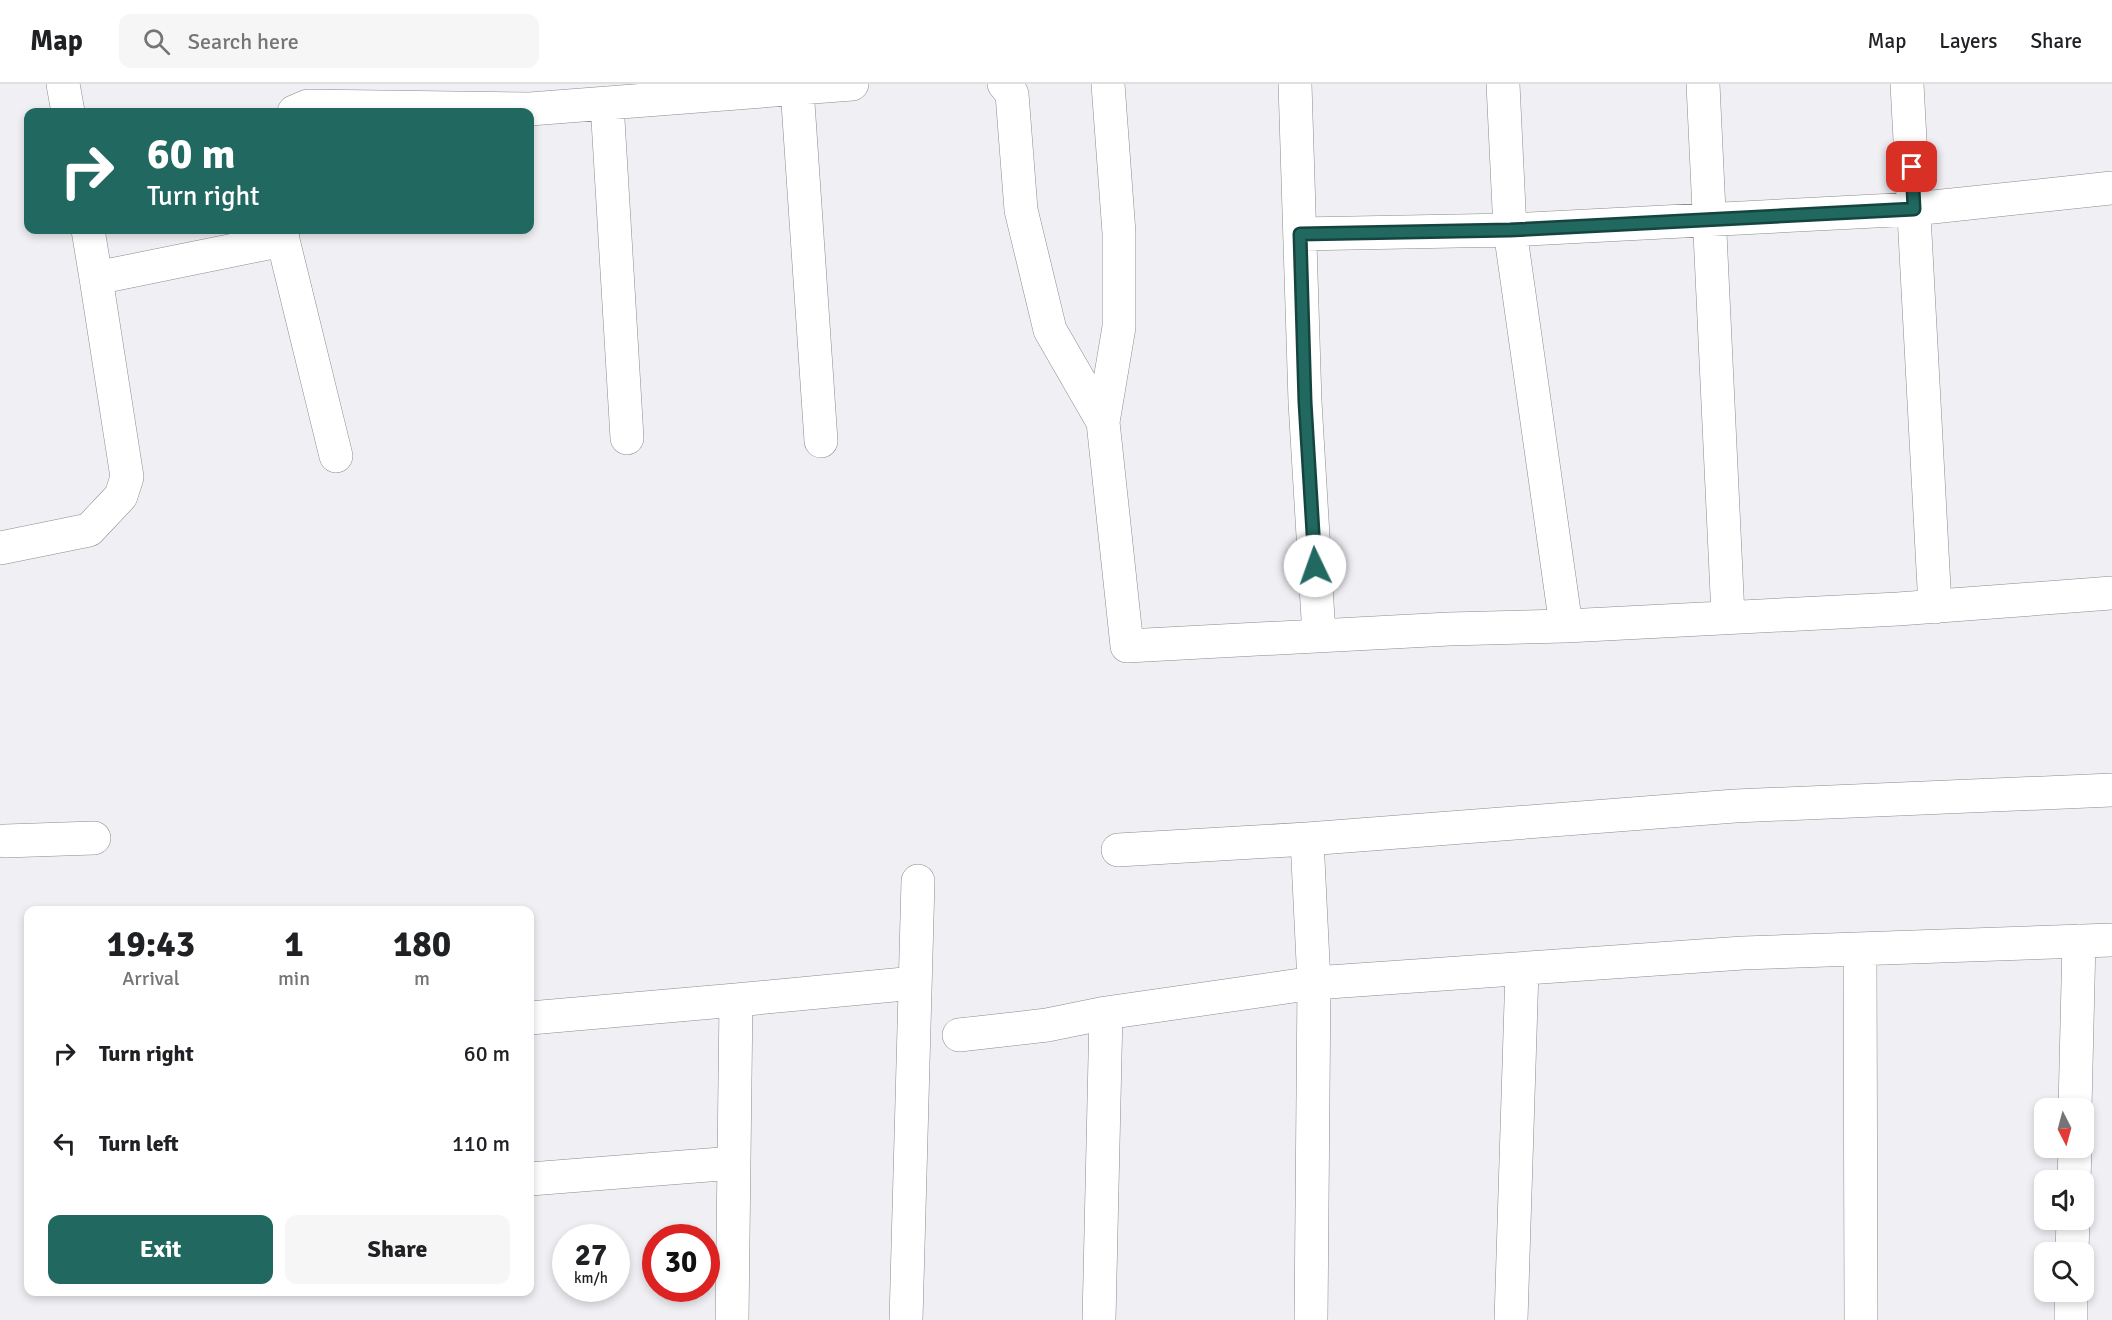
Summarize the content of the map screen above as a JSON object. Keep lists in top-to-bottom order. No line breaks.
{"north":"bottom","page":{"header":"Map","search":"Search here","nav":["Map","Layers","Share"],"turn":["60 m","Turn right"],"eta":["19:43","Arrival","1","min","180","m"],"list":[{"name":"Turn right","value":"60 m"},{"name":"Turn left","value":"110 m"}],"buttons":["Exit","Share"],"speed":"27 km/h","limit":"30"}}
